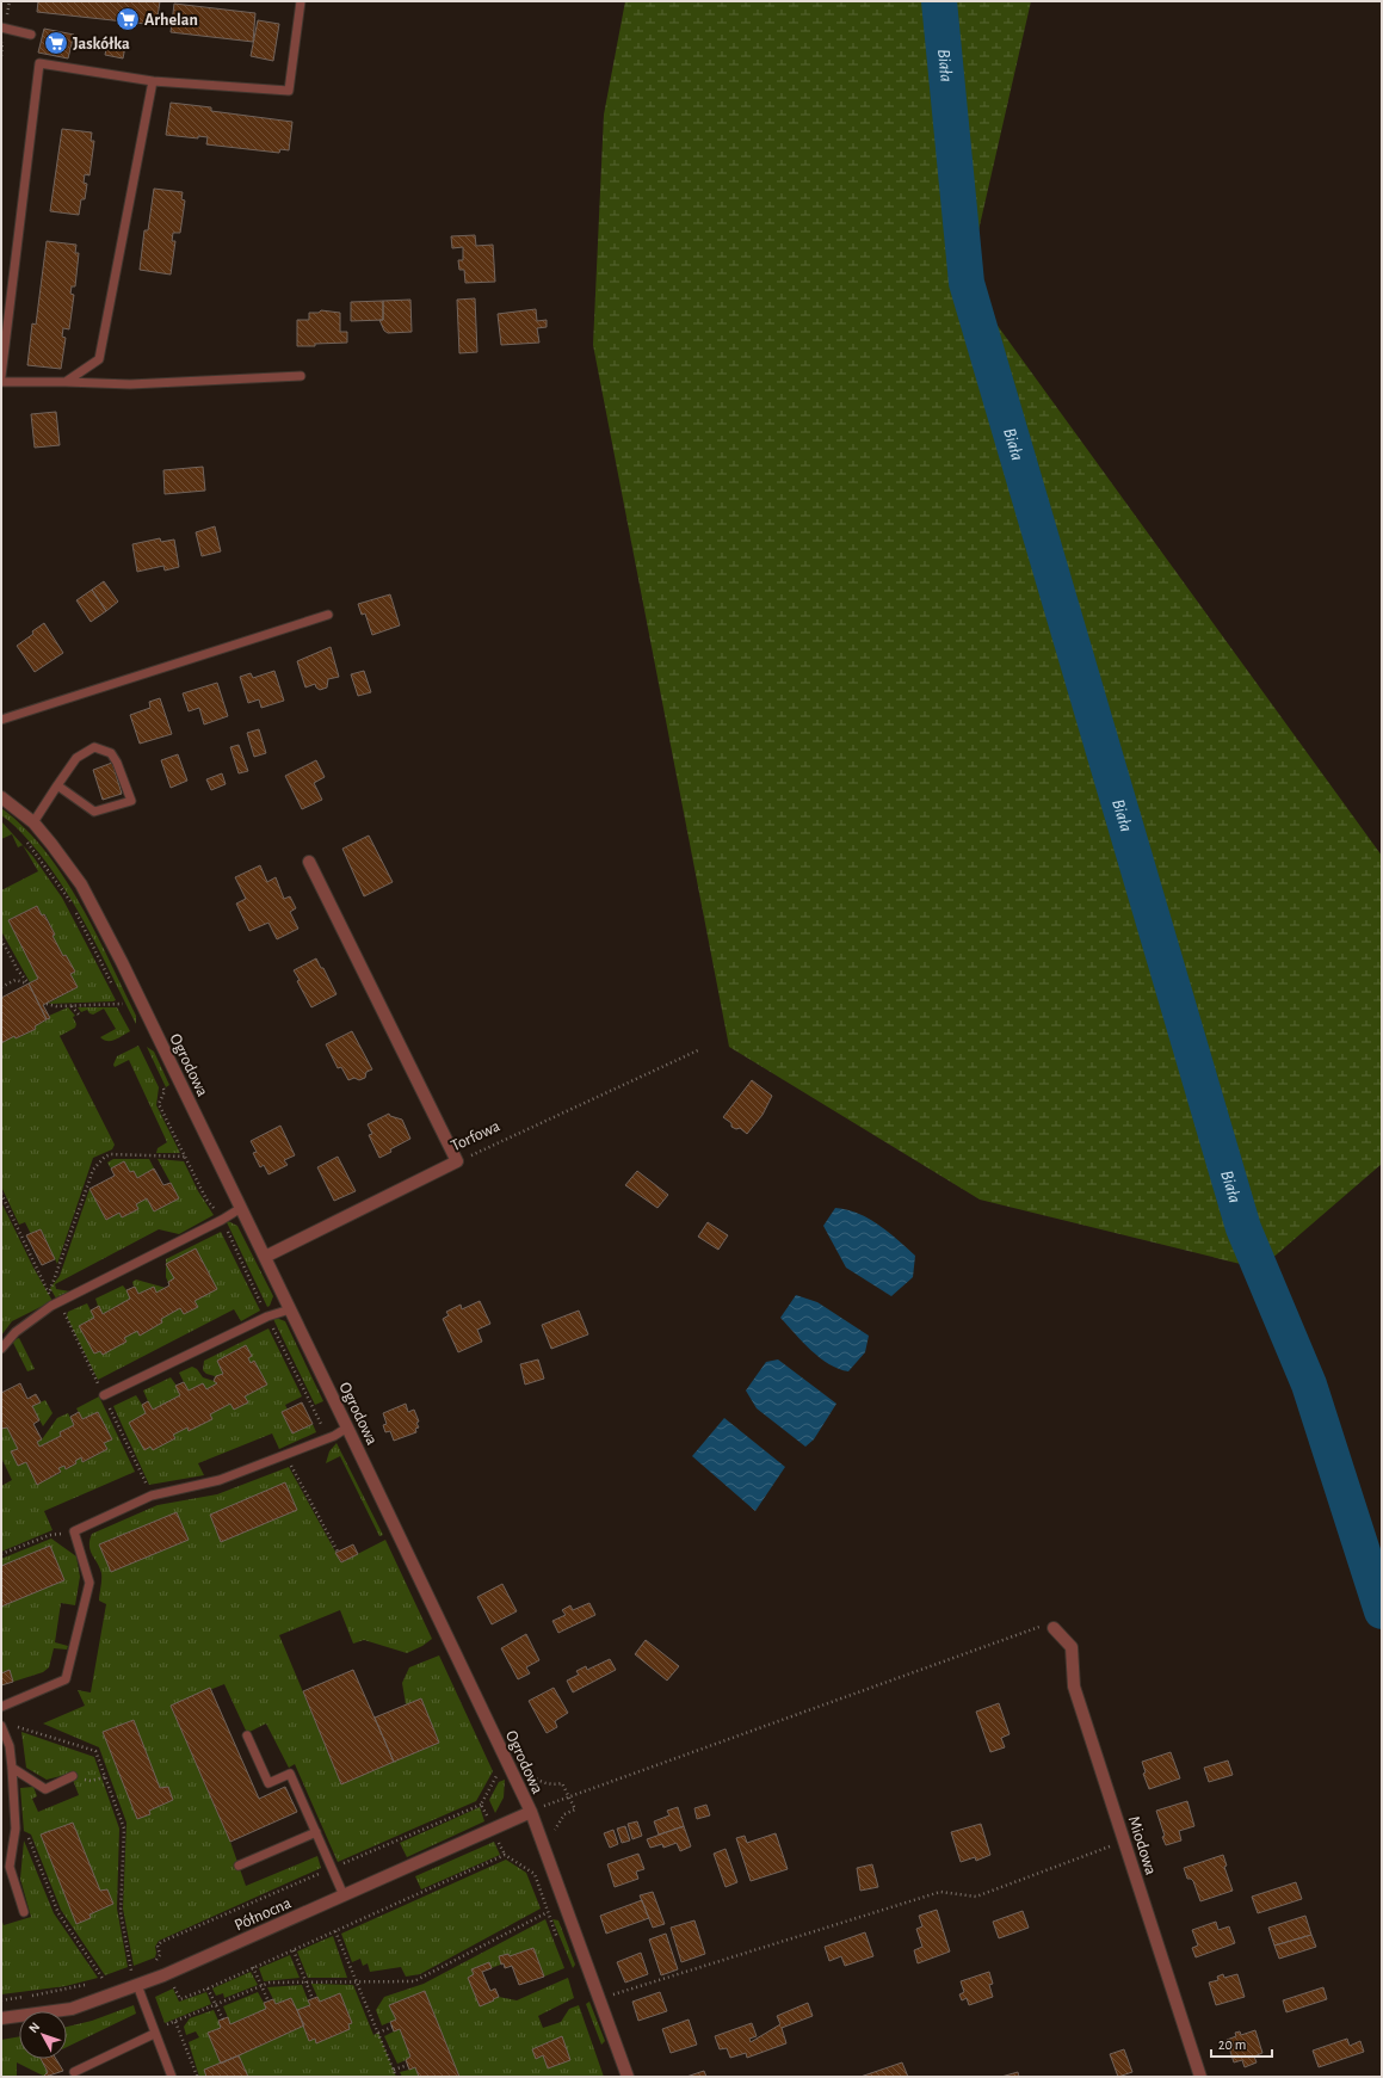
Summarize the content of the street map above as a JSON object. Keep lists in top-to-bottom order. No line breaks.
{"streets":{"street":["Ogrodowa","Torfowa","Miodowa","Północna"]},"crossings":[["Ogrodowa","Torfowa"],["Ogrodowa","Północna"]],"water":["Biała"],"places":{"supermarket":["Arhelan","Jaskółka"]},"scale_bar":"20 m","north":"top left"}
